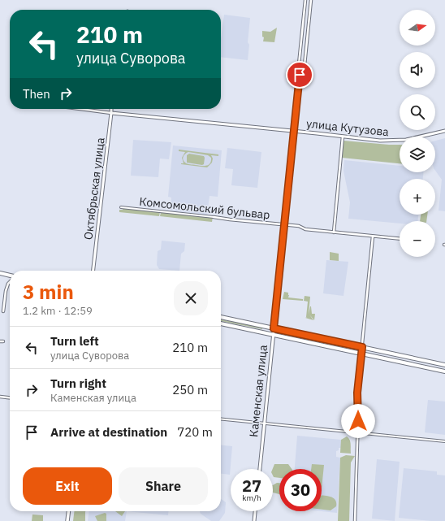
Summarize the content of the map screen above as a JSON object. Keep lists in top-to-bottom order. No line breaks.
{"streets":{"street":["улица Кутузова","Октябрьская улица","Комсомольский бульвар","Каменская улица"]},"crossings":[["улица Кутузова","Октябрьская улица"],["улица Кутузова","Каменская улица"],["Комсомольский бульвар","Каменская улица"]],"north":"right","page":{"map_buttons":["+","−"],"turn":["210 m","улица Суворова"],"then":"Then","heading":["3 min","1.2 km · 12:59"],"list":[{"name":"Turn left","note":"улица Суворова","value":"210 m"},{"name":"Turn right","note":"Каменская улица","value":"250 m"},{"name":"Arrive at destination","value":"720 m"}],"buttons":["Exit","Share"],"speed":"27 km/h","limit":"30"}}
